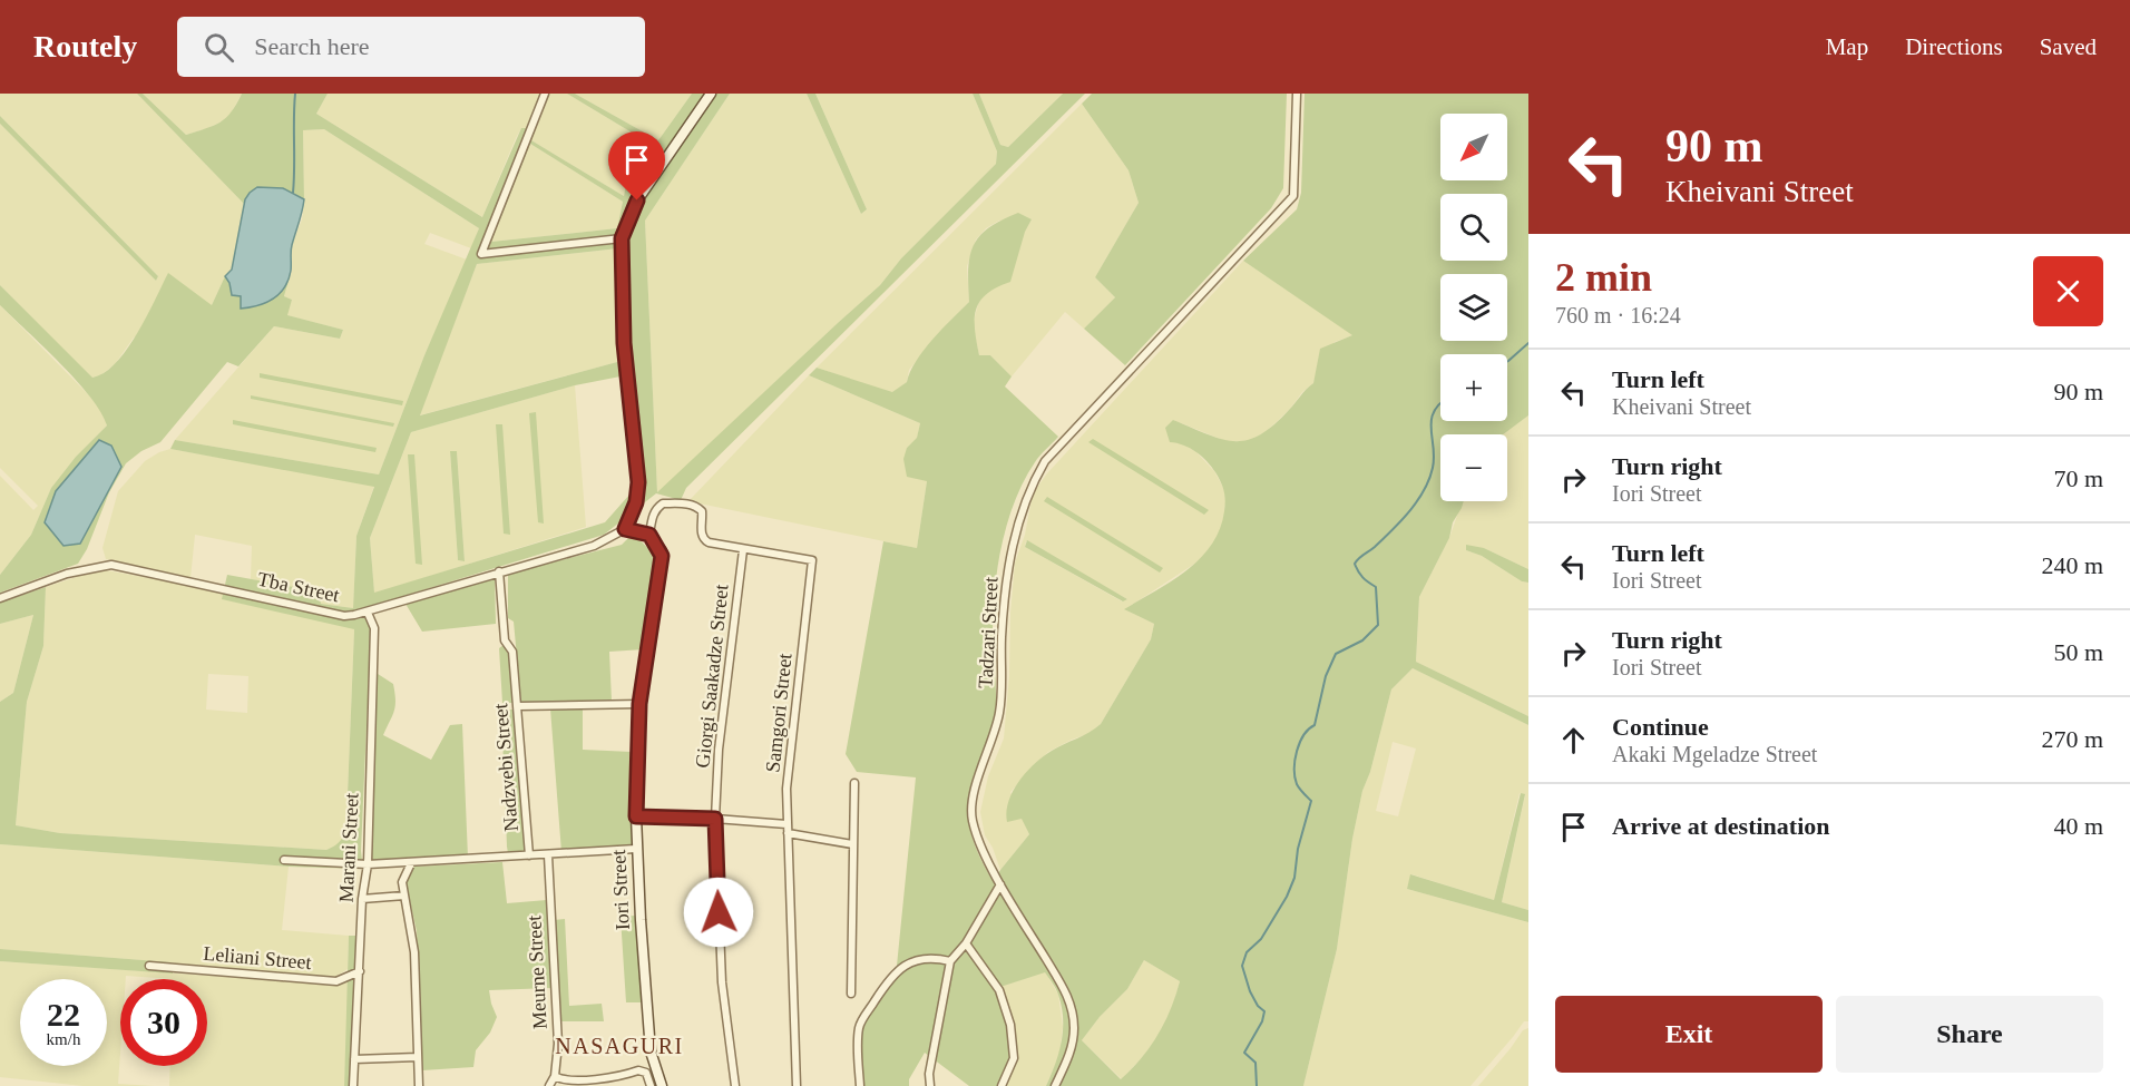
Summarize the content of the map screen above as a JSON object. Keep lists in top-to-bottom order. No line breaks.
{"streets":{"street":["Tba Street","Tadzari Street","Giorgi Saakadze Street","Samgori Street","Nadzvebi Street","Marani Street","Iori Street","Leliani Street","Meurne Street"]},"crossings":[["Tba Street","Nadzvebi Street"],["Tba Street","Marani Street"],["Giorgi Saakadze Street","Samgori Street"],["Samgori Street","Iori Street"],["Nadzvebi Street","Iori Street"],["Nadzvebi Street","Meurne Street"],["Marani Street","Leliani Street"]],"districts":["NASAGURI"],"north":"bottom left","page":{"header":"Routely","search":"Search here","nav":["Map","Directions","Saved"],"turn":["90 m","Kheivani Street"],"map_buttons":["+","−"],"heading":["2 min","760 m · 16:24"],"list":[{"name":"Turn left","note":"Kheivani Street","value":"90 m"},{"name":"Turn right","note":"Iori Street","value":"70 m"},{"name":"Turn left","note":"Iori Street","value":"240 m"},{"name":"Turn right","note":"Iori Street","value":"50 m"},{"name":"Continue","note":"Akaki Mgeladze Street","value":"270 m"},{"name":"Arrive at destination","value":"40 m"}],"speed":"22 km/h","limit":"30","buttons":["Exit","Share"]}}
